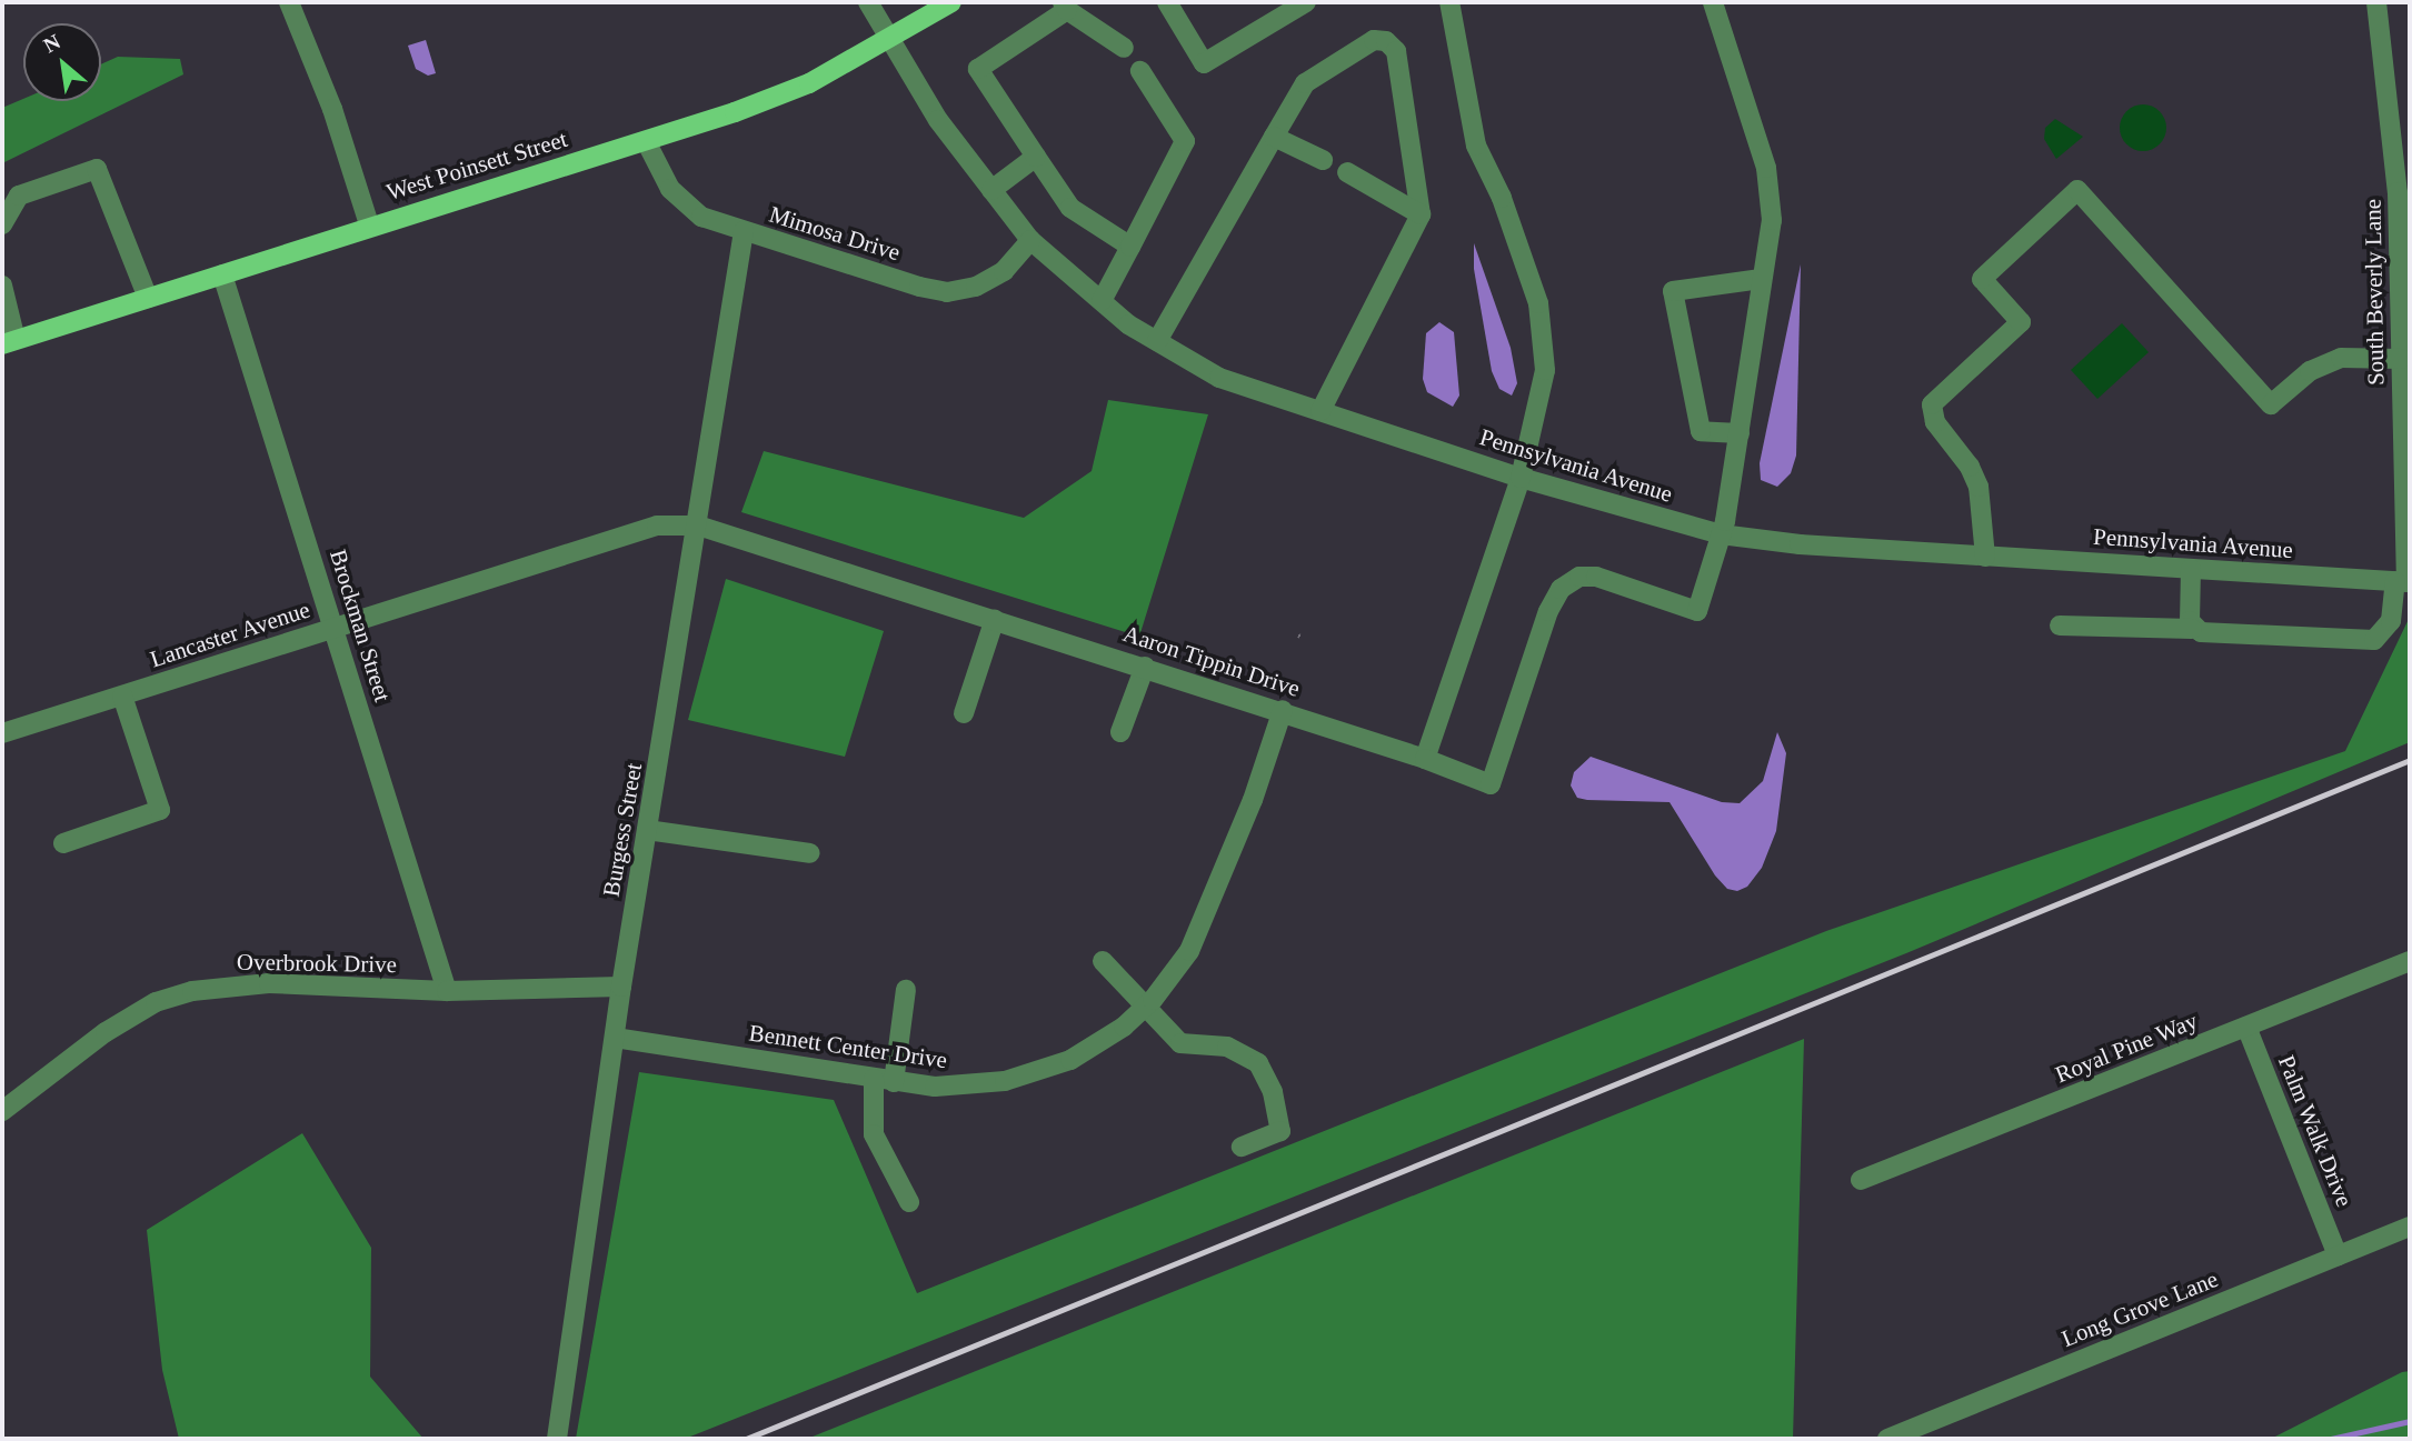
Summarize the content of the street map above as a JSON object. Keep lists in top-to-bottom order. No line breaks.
{"streets":{"main road":["West Poinsett Street"],"street":["Mimosa Drive","South Beverly Lane","Pennsylvania Avenue","Brockman Street","Lancaster Avenue","Aaron Tippin Drive","Burgess Street","Overbrook Drive","Bennett Center Drive","Royal Pine Way","Palm Walk Drive","Long Grove Lane"]},"crossings":[["West Poinsett Street","Mimosa Drive"],["West Poinsett Street","Pennsylvania Avenue"],["West Poinsett Street","Brockman Street"],["Mimosa Drive","Pennsylvania Avenue"],["Mimosa Drive","Burgess Street"],["South Beverly Lane","Pennsylvania Avenue"],["Pennsylvania Avenue","Aaron Tippin Drive"],["Brockman Street","Lancaster Avenue"],["Brockman Street","Overbrook Drive"],["Lancaster Avenue","Aaron Tippin Drive"],["Lancaster Avenue","Burgess Street"],["Aaron Tippin Drive","Burgess Street"],["Aaron Tippin Drive","Bennett Center Drive"],["Burgess Street","Overbrook Drive"],["Burgess Street","Bennett Center Drive"],["Royal Pine Way","Palm Walk Drive"],["Palm Walk Drive","Long Grove Lane"]],"north":"top left"}
